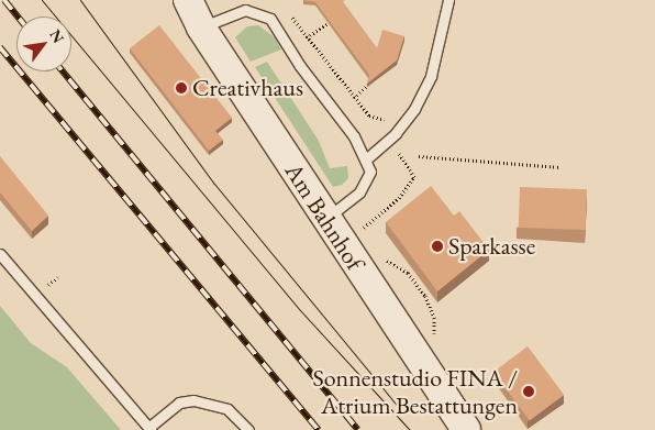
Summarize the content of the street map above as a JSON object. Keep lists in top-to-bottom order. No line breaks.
{"streets":{"main road":["Am Bahnhof"]},"places":["Creativhaus","Sparkasse","Sonnenstudio FINA / Atrium Bestattungen"],"north":"top right"}
